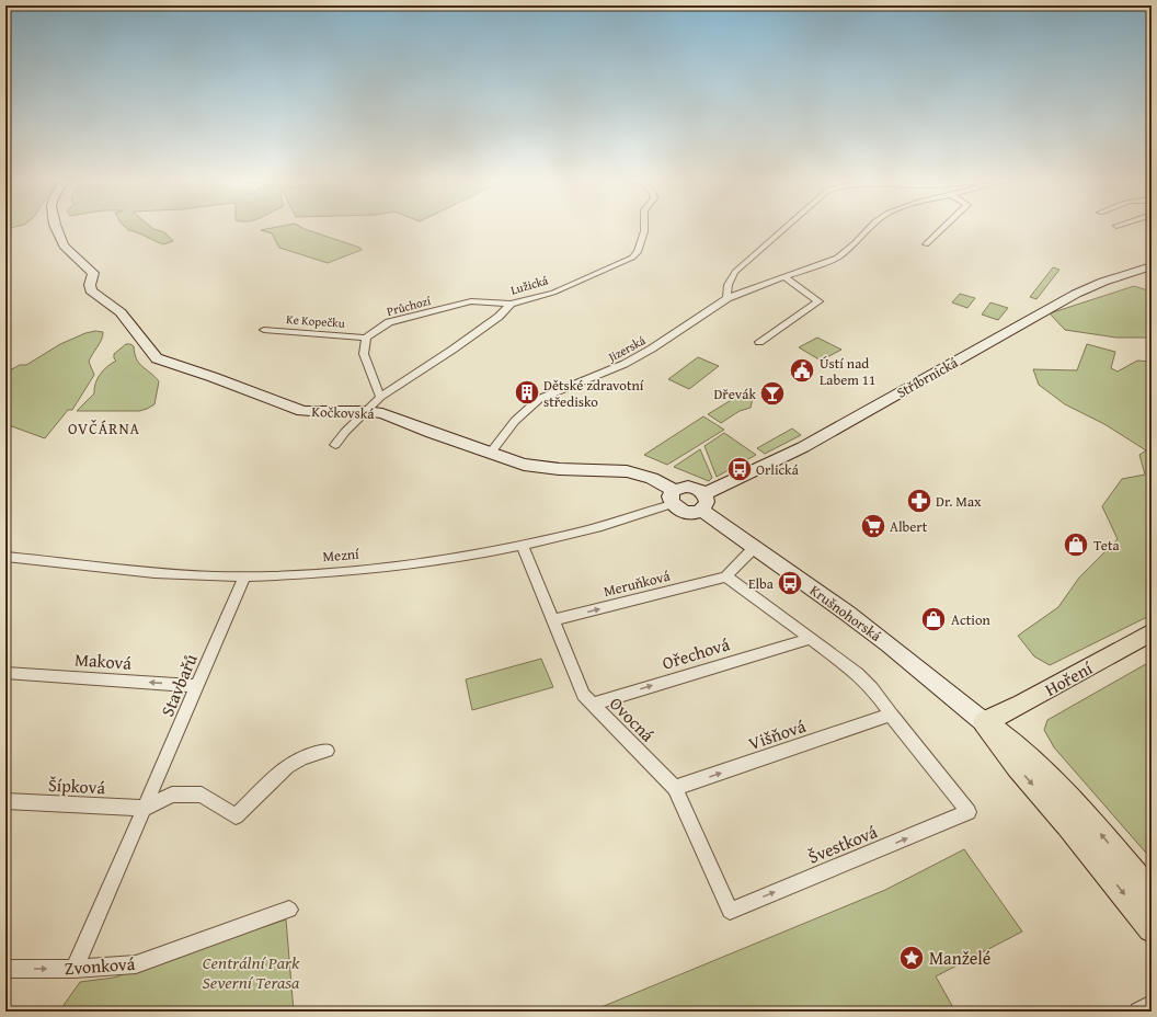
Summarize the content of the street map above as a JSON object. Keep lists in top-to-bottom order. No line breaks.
{"streets":{"main road":["Krušnohorská","Hoření"],"street":["Lužická","Průchozí","Ke Kopečku","Jizerská","Stříbrnická","Kočkovská","Mezní","Meruňková","Ořechová","Maková","Stavbařů","Ovocná","Višňová","Šípková","Švestková","Zvonková"]},"crossings":[["Lužická","Průchozí"],["Lužická","Kočkovská"],["Průchozí","Ke Kopečku"],["Jizerská","Kočkovská"],["Stříbrnická","Kočkovská"],["Stříbrnická","Mezní"],["Stříbrnická","Krušnohorská"],["Kočkovská","Mezní"],["Kočkovská","Krušnohorská"],["Mezní","Krušnohorská"],["Mezní","Stavbařů"],["Mezní","Ovocná"],["Meruňková","Ovocná"],["Krušnohorská","Hoření"],["Ořechová","Ovocná"],["Maková","Stavbařů"],["Stavbařů","Šípková"],["Stavbařů","Zvonková"],["Ovocná","Višňová"],["Ovocná","Švestková"],["Višňová","Švestková"]],"one_way":["Meruňková","Ořechová","Maková","Višňová"],"districts":["OVČÁRNA"],"parks":["Centrální Park Severní Terasa"],"places":{"public building":["Ústí nad Labem 11"],"building":["Dětské zdravotní středisko"],"bar":["Dřevák"],"bus stop":["Orlická","Elba"],"pharmacy":["Dr. Max"],"supermarket":["Albert"],"shop":["Teta","Action"],"place":["Manželé"]}}
